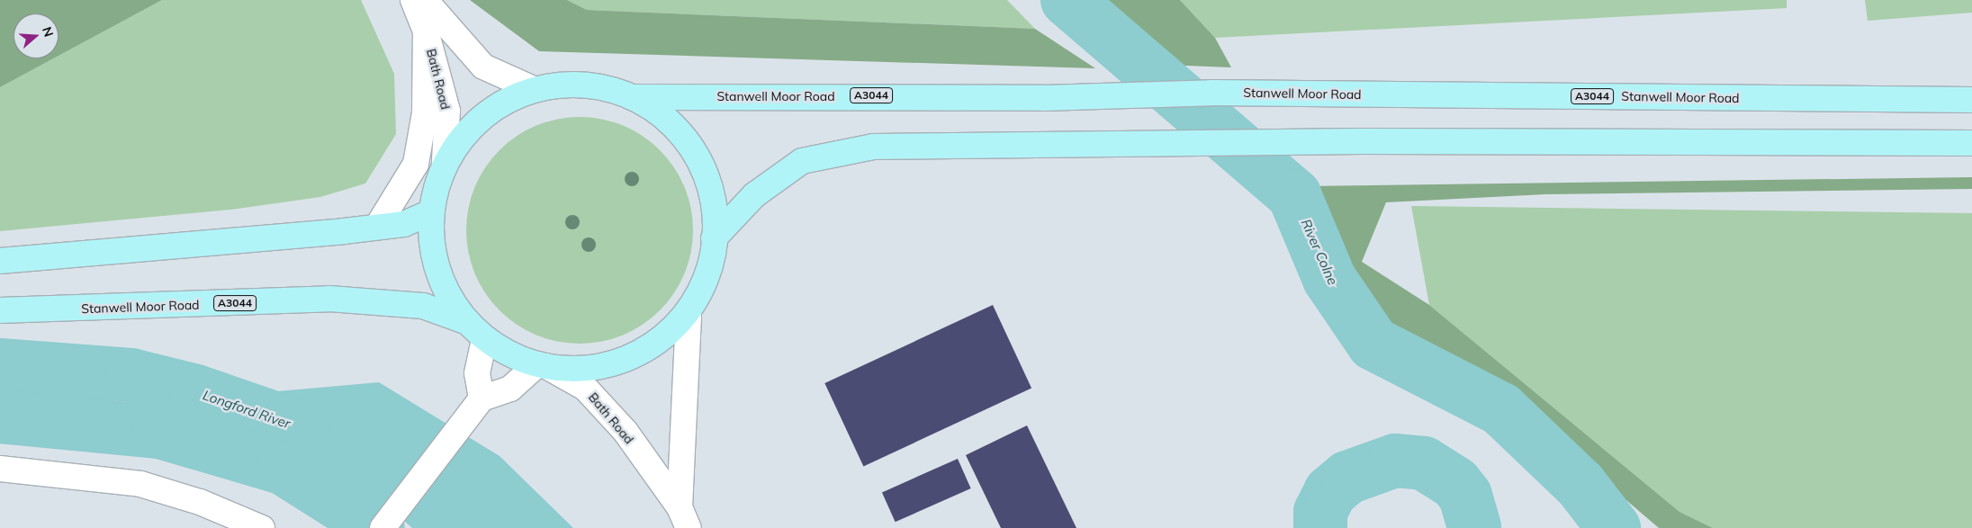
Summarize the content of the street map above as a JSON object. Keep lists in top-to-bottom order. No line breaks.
{"streets":{"main road":["Stanwell Moor Road","A3044"],"street":["Bath Road"]},"water":["River Colne","Longford River"],"north":"right"}
